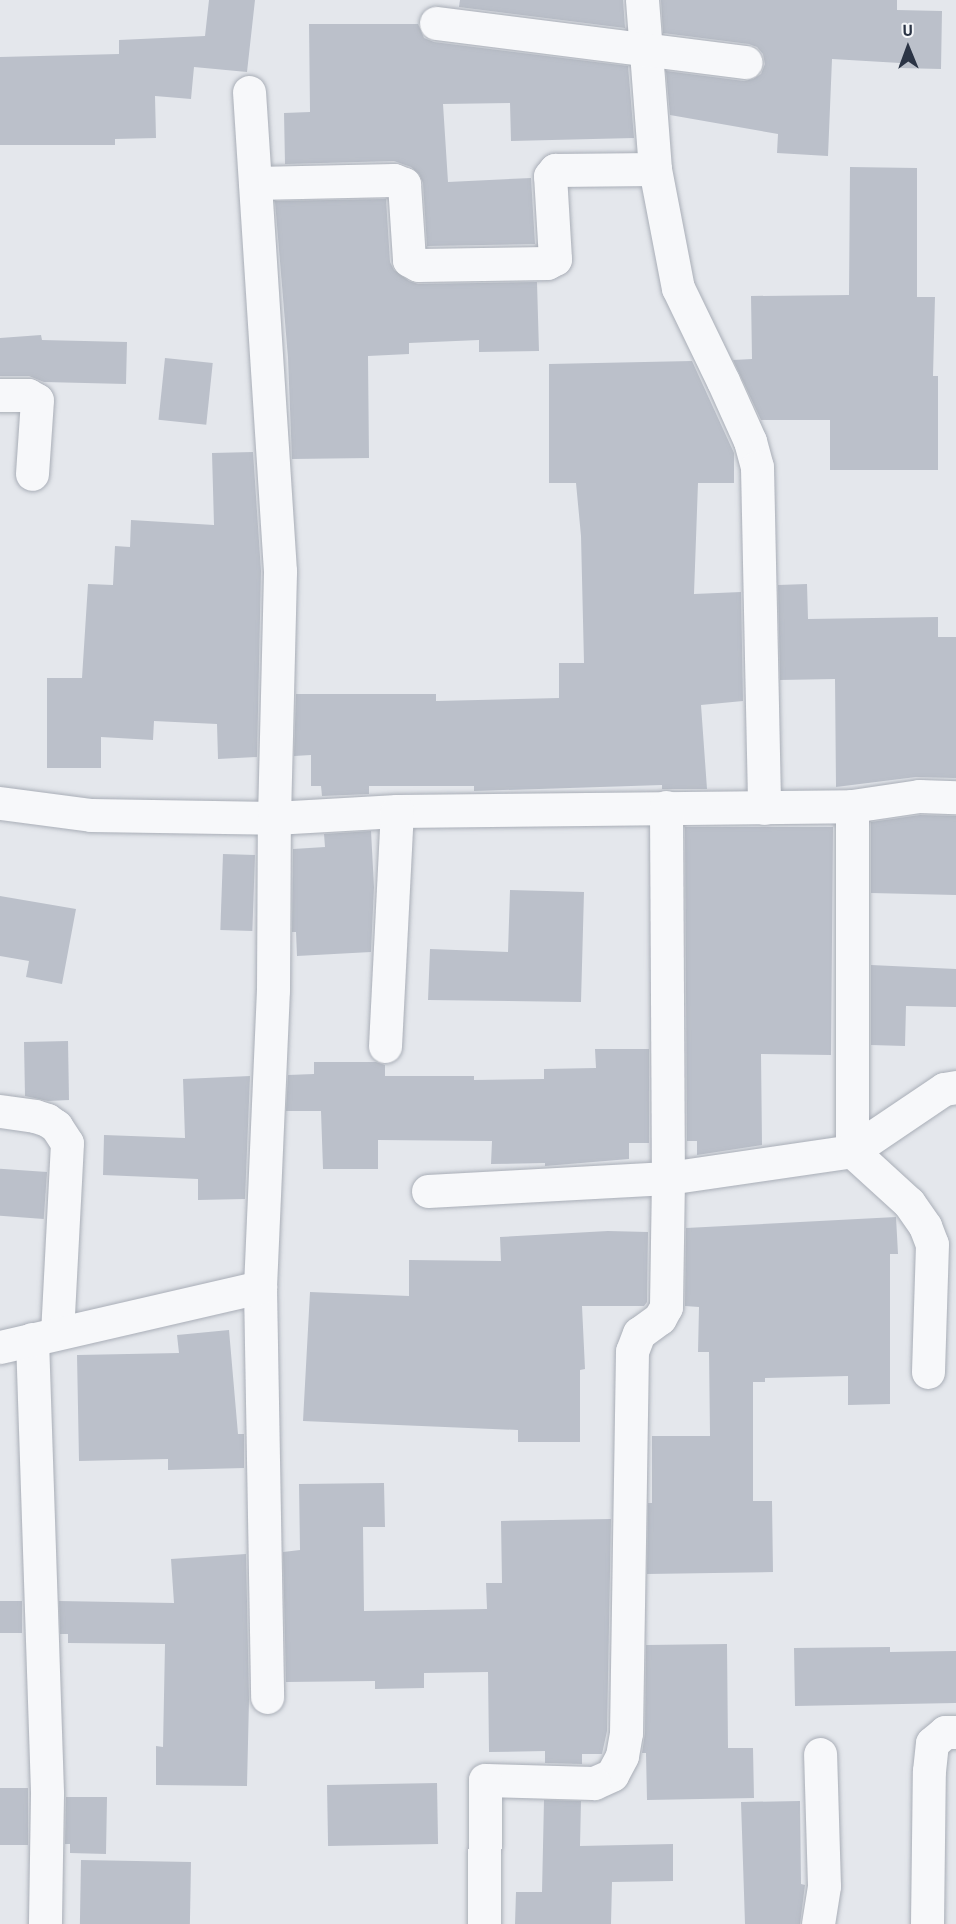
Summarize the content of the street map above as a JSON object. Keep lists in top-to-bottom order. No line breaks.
{"north":"top"}
